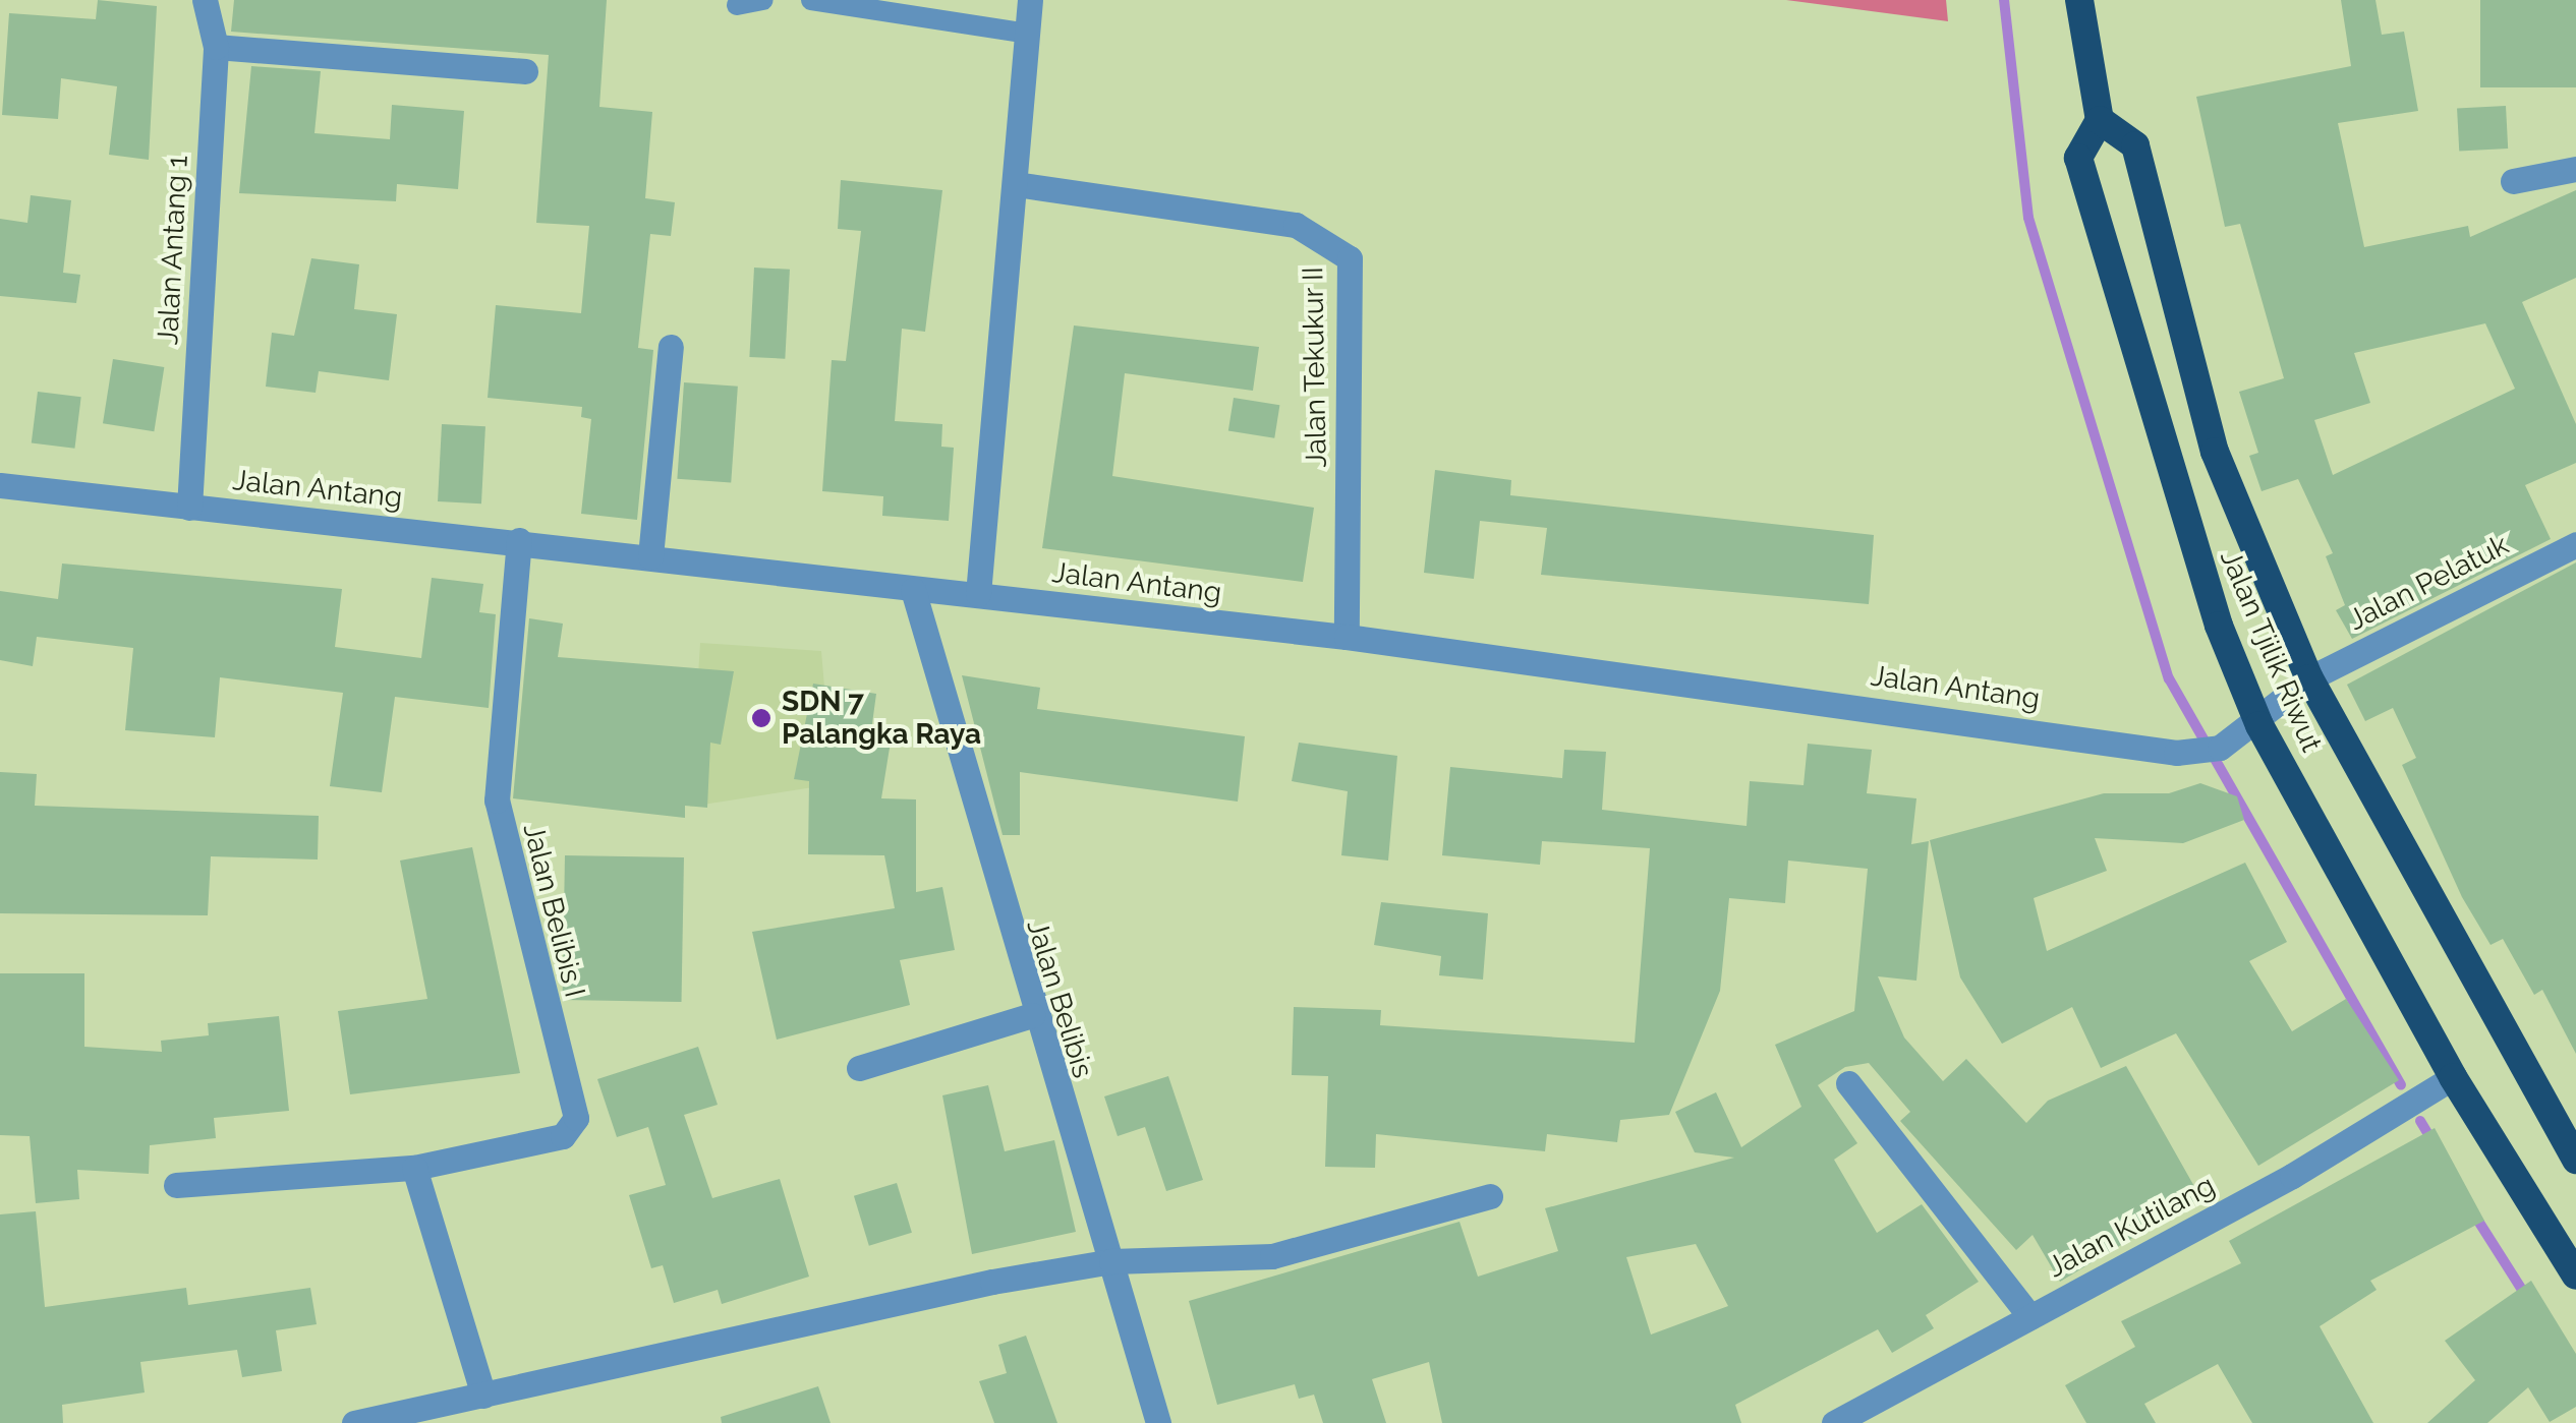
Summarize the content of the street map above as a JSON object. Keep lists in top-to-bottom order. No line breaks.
{"streets":{"highway":["Jalan Tjilik Riwut"],"street":["Jalan Antang 1","Jalan Tekukur II","Jalan Antang","Jalan Pelatuk","Jalan Belibis I","Jalan Belibis","Jalan Kutilang"]},"crossings":[["Jalan Antang 1","Jalan Antang"],["Jalan Tekukur II","Jalan Antang"],["Jalan Antang","Jalan Pelatuk"],["Jalan Antang","Jalan Tjilik Riwut"],["Jalan Antang","Jalan Belibis I"],["Jalan Antang","Jalan Belibis"],["Jalan Pelatuk","Jalan Tjilik Riwut"],["Jalan Tjilik Riwut","Jalan Kutilang"]],"places":["SDN 7 Palangka Raya"]}
